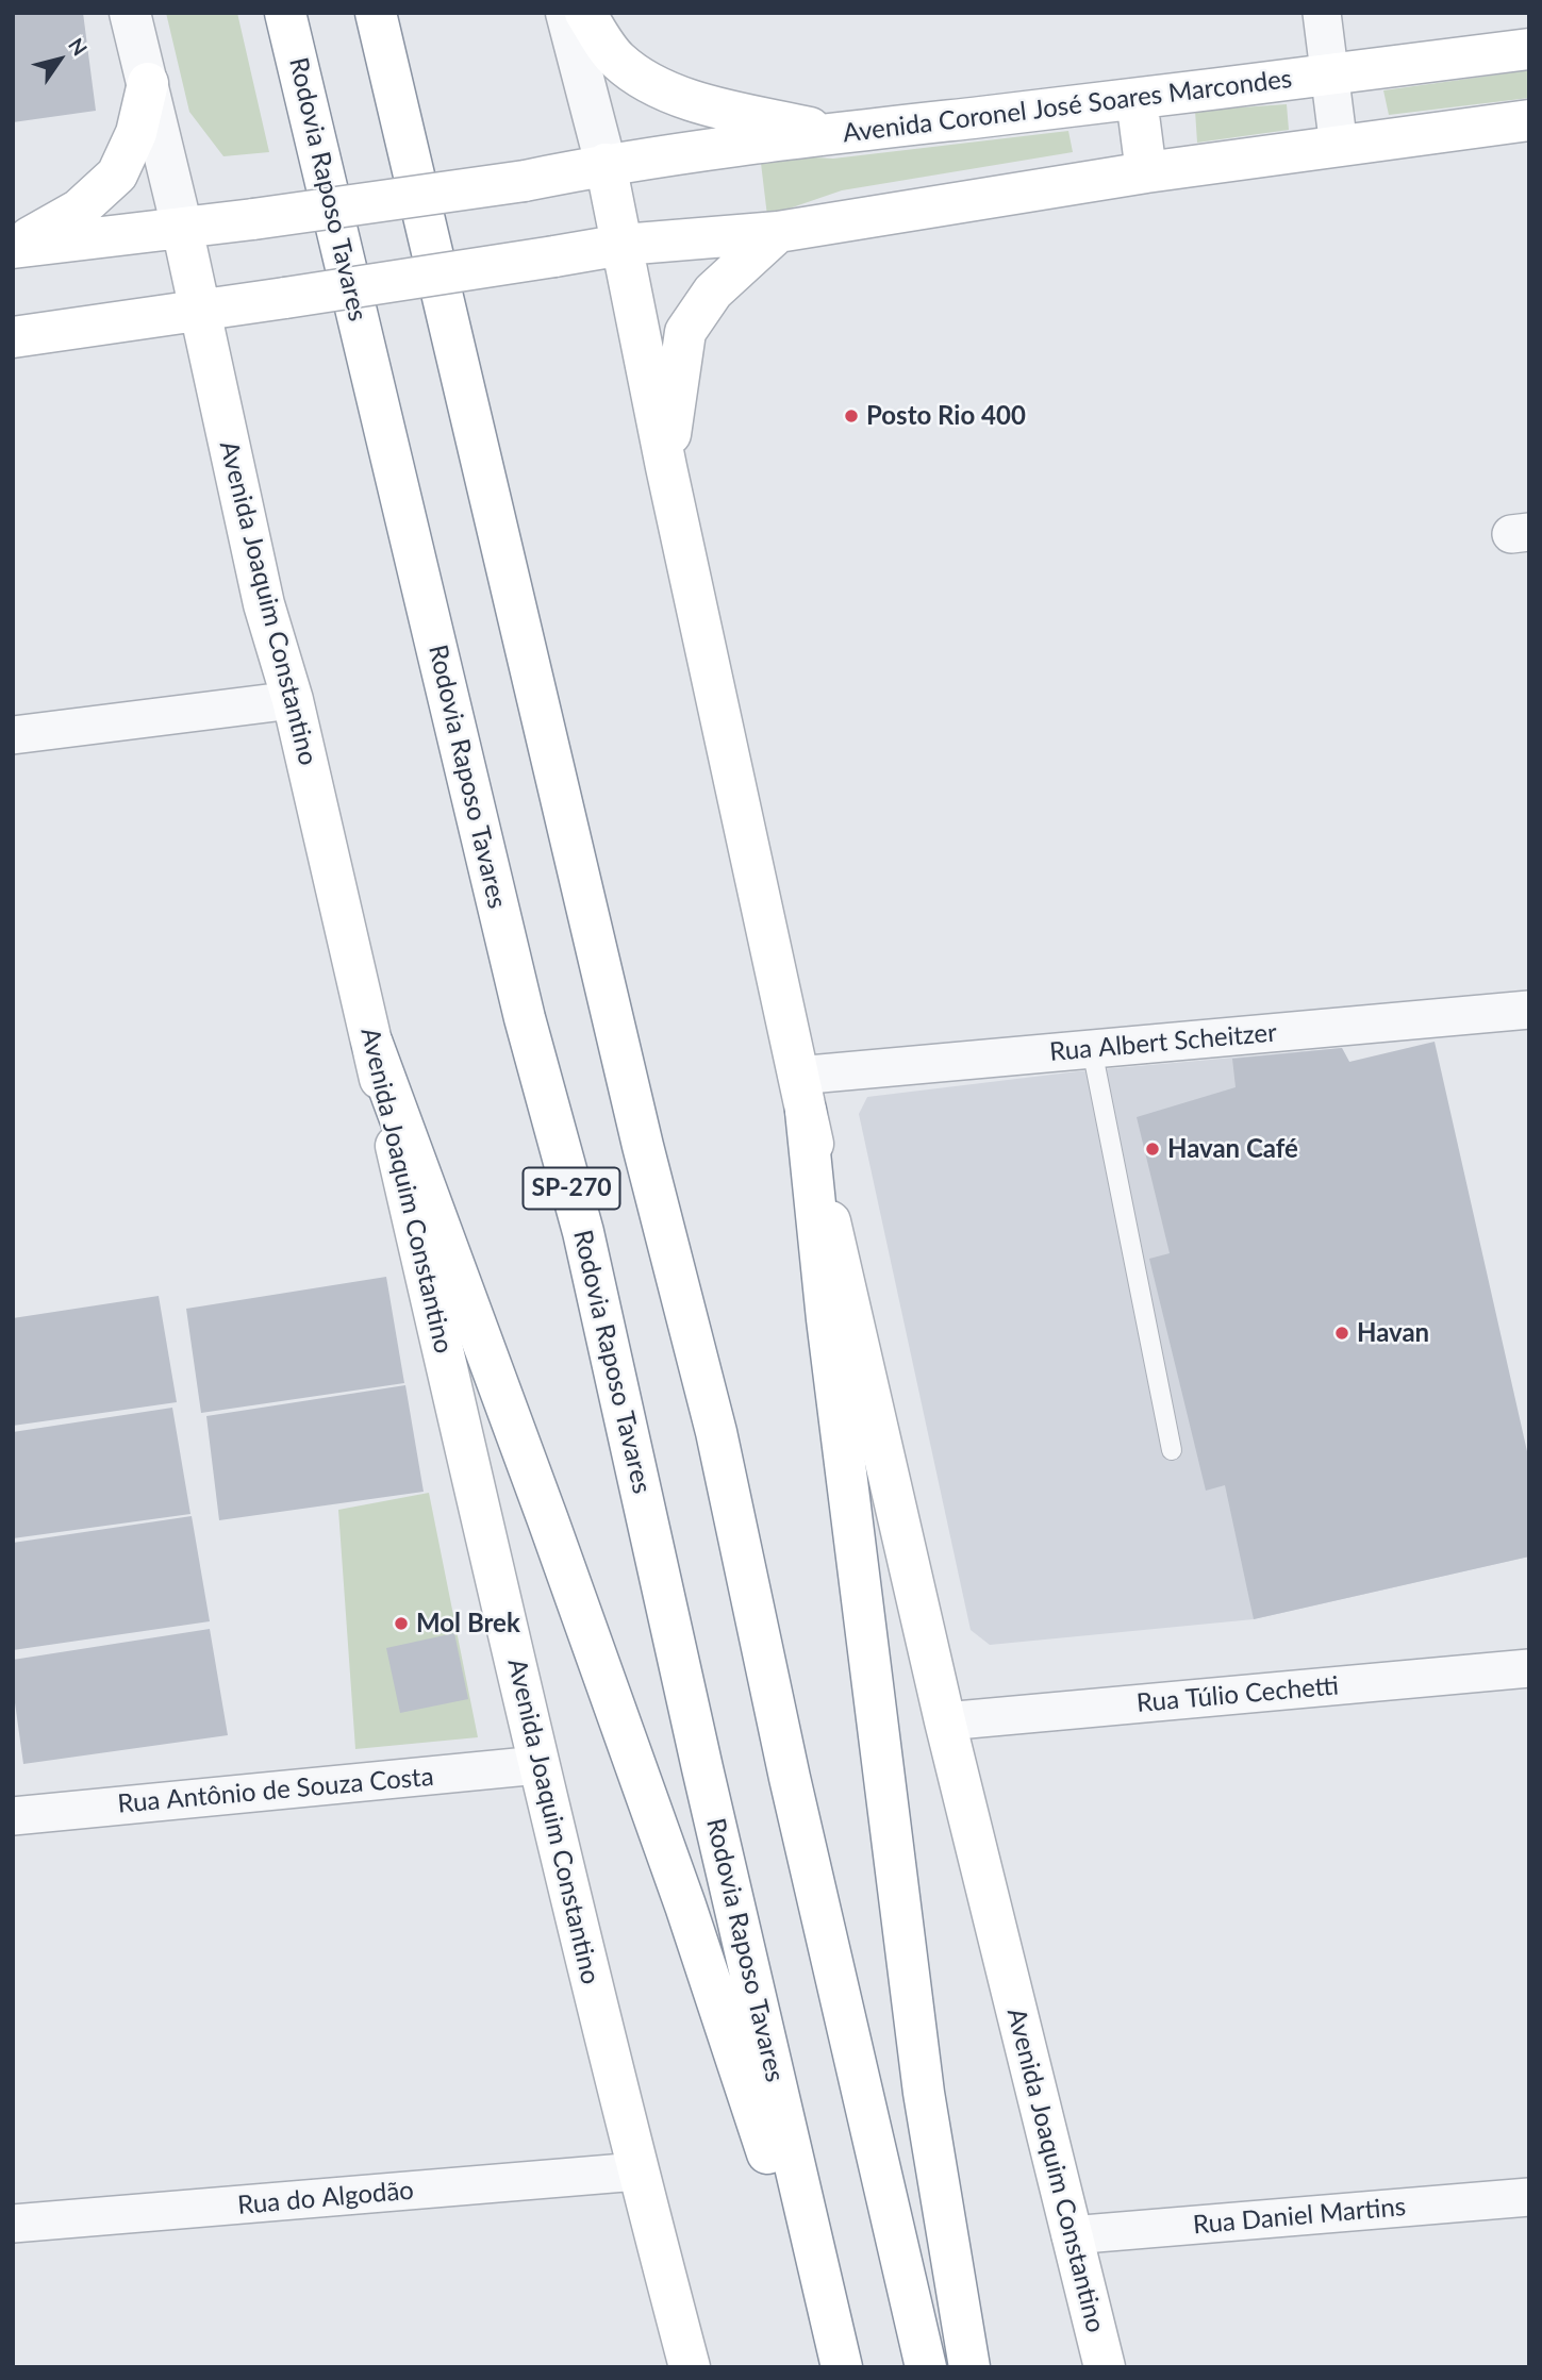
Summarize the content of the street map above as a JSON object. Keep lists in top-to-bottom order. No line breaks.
{"streets":{"main road":["Avenida Coronel José Soares Marcondes","Rodovia Raposo Tavares","Avenida Joaquim Constantino","SP-270"],"street":["Rua Albert Scheitzer","Rua Túlio Cechetti","Rua Antônio de Souza Costa","Rua do Algodão","Rua Daniel Martins"]},"crossings":[["Avenida Coronel José Soares Marcondes","Avenida Joaquim Constantino"],["Avenida Joaquim Constantino","Rua Albert Scheitzer"],["Avenida Joaquim Constantino","Rua Túlio Cechetti"],["Avenida Joaquim Constantino","Rua Antônio de Souza Costa"],["Avenida Joaquim Constantino","Rua do Algodão"],["Avenida Joaquim Constantino","Rua Daniel Martins"]],"places":["Posto Rio 400","Havan Café","Havan","Mol Brek"],"north":"top right"}
